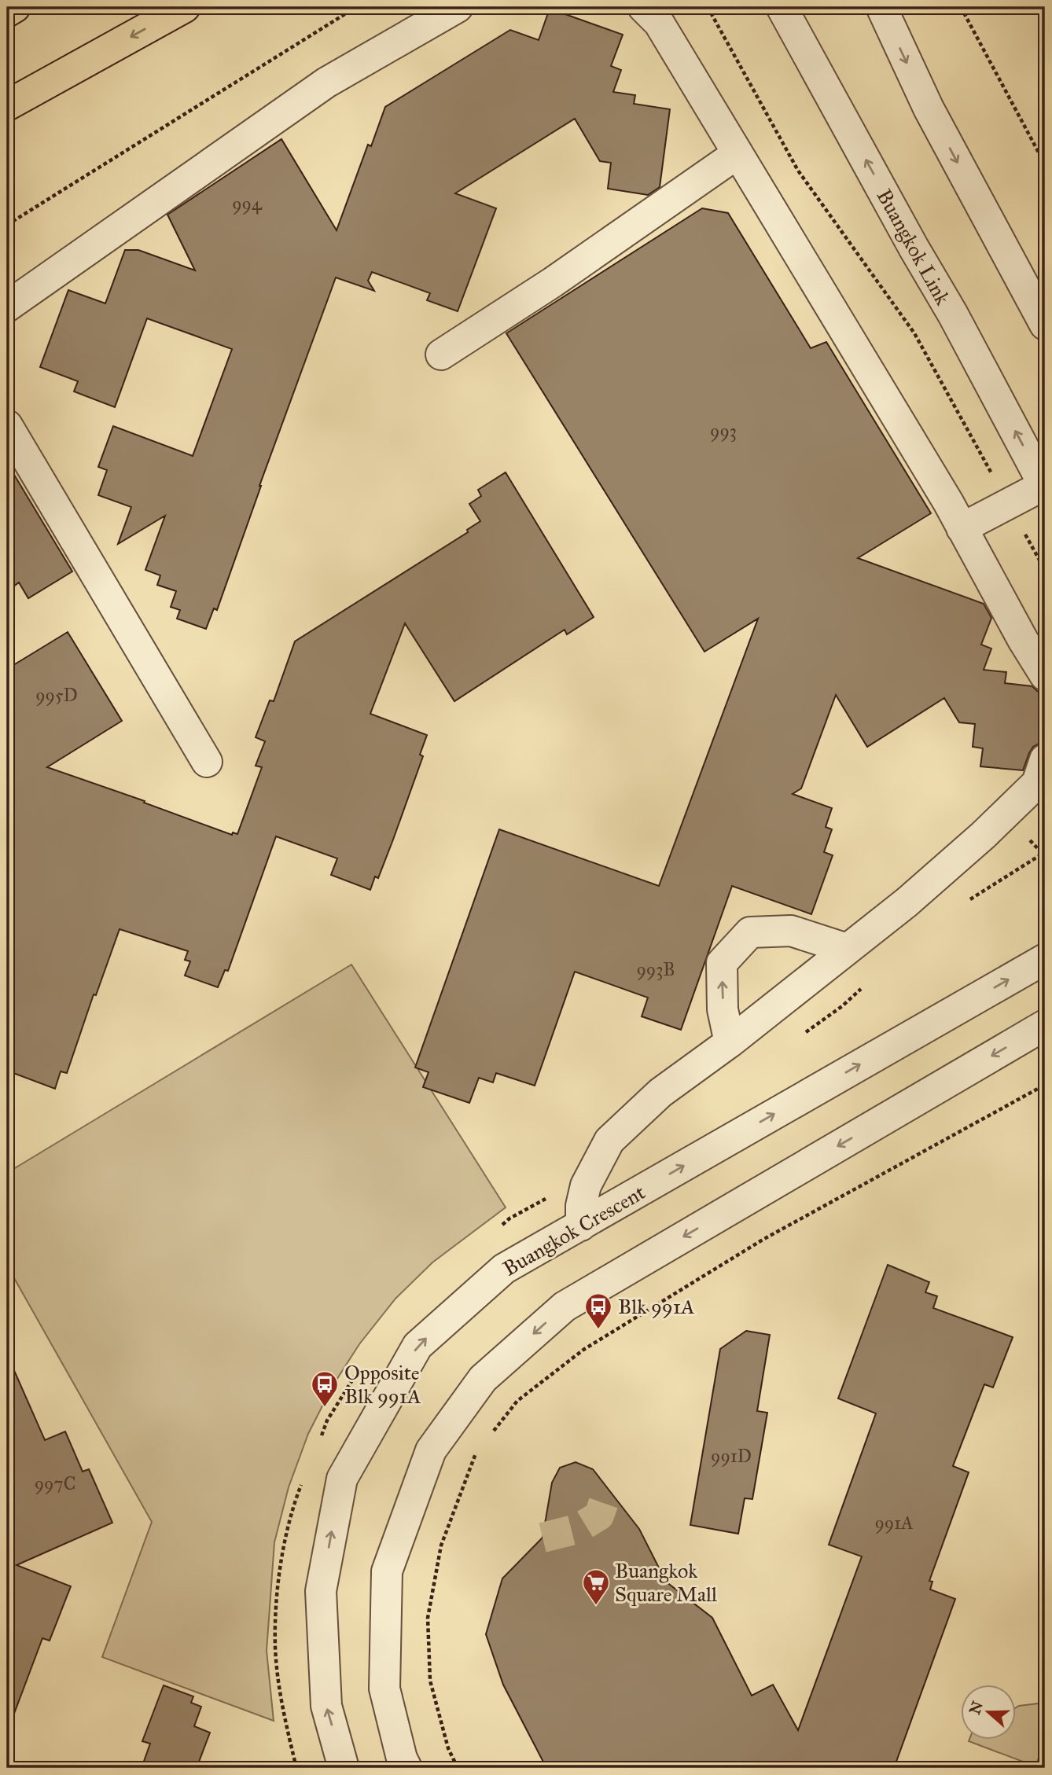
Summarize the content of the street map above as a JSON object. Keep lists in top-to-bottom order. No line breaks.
{"streets":{"street":["Buangkok Link","Buangkok Crescent"]},"places":{"bus stop":["Blk 991A","Opposite Blk 991A"],"supermarket":["Buangkok Square Mall"]},"house_numbers":["994","993","995D","993B","991D","997C","991A"],"north":"left"}
